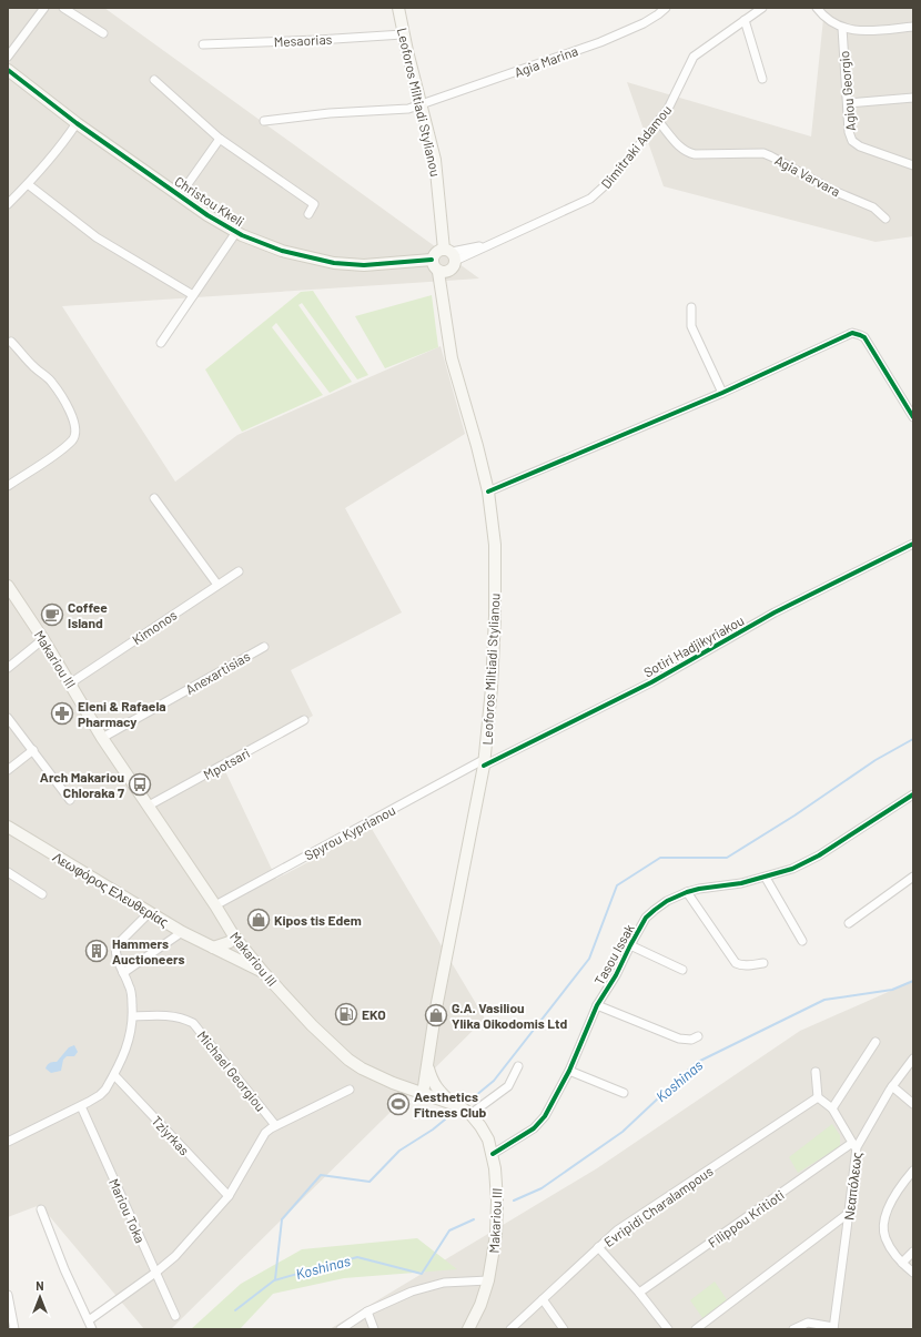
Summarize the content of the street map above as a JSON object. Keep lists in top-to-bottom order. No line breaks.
{"streets":{"main road":["Leoforos Miltiadi Stylianou","Christou Kkeli","Makariou III","Λεωφόρος Ελευθερίας"],"street":["Mesaorias","Agia Marina","Agiou Georgio","Dimitraki Adamou","Agia Varvara","Kimonos","Sotiri Hadjikyriakou","Anexartisias","Mpotsari","Spyrou Kyprianou","Tasou Issak","Michael Georgiou","Tziyrkas","Νεαπόλεως","Evripidi Charalampous","Mariou Toka","Filippou Kritioti"]},"crossings":[["Mesaorias","Leoforos Miltiadi Stylianou"],["Agia Marina","Leoforos Miltiadi Stylianou"],["Leoforos Miltiadi Stylianou","Dimitraki Adamou"],["Leoforos Miltiadi Stylianou","Christou Kkeli"],["Leoforos Miltiadi Stylianou","Sotiri Hadjikyriakou"],["Leoforos Miltiadi Stylianou","Makariou III"],["Leoforos Miltiadi Stylianou","Spyrou Kyprianou"],["Dimitraki Adamou","Agia Varvara"],["Dimitraki Adamou","Christou Kkeli"],["Kimonos","Makariou III"],["Sotiri Hadjikyriakou","Spyrou Kyprianou"],["Makariou III","Anexartisias"],["Makariou III","Mpotsari"],["Makariou III","Spyrou Kyprianou"],["Makariou III","Λεωφόρος Ελευθερίας"],["Makariou III","Tasou Issak"],["Νεαπόλεως","Filippou Kritioti"]],"water":["Koshinas"],"places":{"cafe":["Coffee Island"],"pharmacy":["Eleni & Rafaela Pharmacy"],"bus stop":["Arch Makariou Chloraka 7"],"shop":["Kipos tis Edem","G.A. Vasiliou Ylika Oikodomis Ltd"],"building":["Hammers Auctioneers"],"fuel station":["EKO"],"sports":["Aesthetics Fitness Club"]},"north":"top"}
